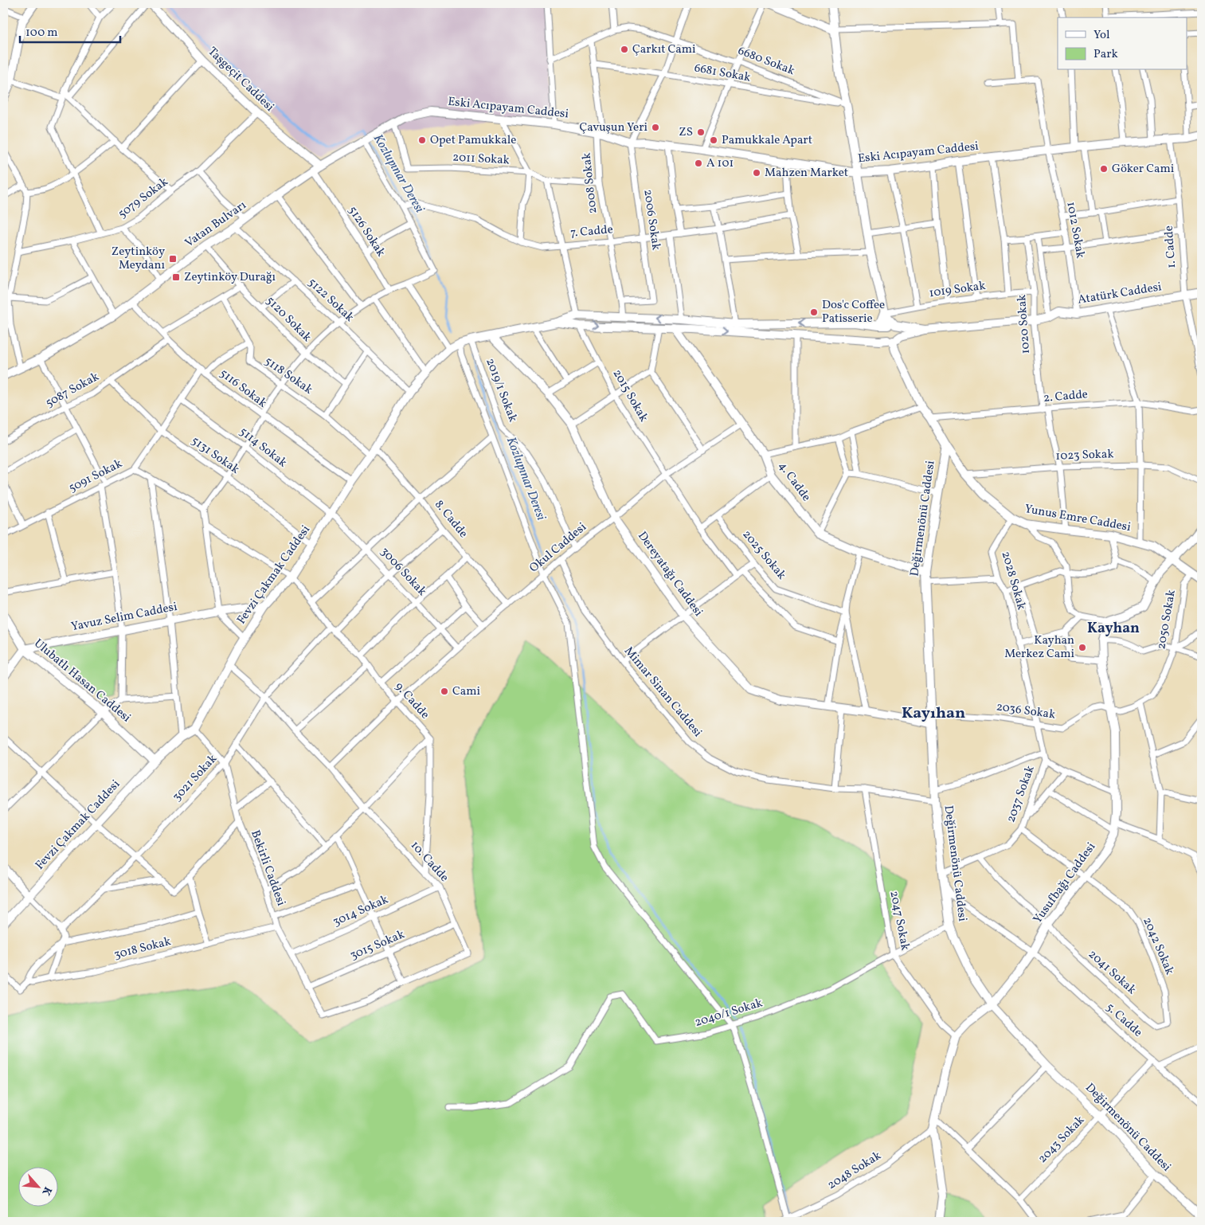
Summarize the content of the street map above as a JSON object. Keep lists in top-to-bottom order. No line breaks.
{"streets":{"street":["6680 Sokak","6681 Sokak","Taşgeçit Caddesi","Eski Acıpayam Caddesi","2011 Sokak","2008 Sokak","5079 Sokak","2006 Sokak","Vatan Bulvarı","1012 Sokak","5126 Sokak","7. Cadde","1. Cadde","1019 Sokak","Atatürk Caddesi","5122 Sokak","5120 Sokak","1020 Sokak","5118 Sokak","5116 Sokak","5087 Sokak","2019/1 Sokak","2015 Sokak","2. Cadde","5114 Sokak","5131 Sokak","1023 Sokak","5091 Sokak","4. Cadde","Değirmenönü Caddesi","Yunus Emre Caddesi","8. Cadde","Okul Caddesi","2025 Sokak","3006 Sokak","Dereyatağı Caddesi","Fevzi Çakmak Caddesi","2028 Sokak","Yavuz Selim Caddesi","2050 Sokak","Ulubatlı Hasan Caddesi","Mimar Sinan Caddesi","9. Cadde","2036 Sokak","3021 Sokak","2037 Sokak","10. Cadde","Bekirli Caddesi","Yusufbağı Caddesi","3014 Sokak","2047 Sokak","3015 Sokak","2042 Sokak","3018 Sokak","2041 Sokak","2040/1 Sokak","5. Cadde","2043 Sokak","2048 Sokak"]},"crossings":[["6680 Sokak","6681 Sokak"],["6680 Sokak","2008 Sokak"],["6681 Sokak","2008 Sokak"],["Taşgeçit Caddesi","Eski Acıpayam Caddesi"],["Taşgeçit Caddesi","5079 Sokak"],["Taşgeçit Caddesi","Vatan Bulvarı"],["Taşgeçit Caddesi","5126 Sokak"],["Eski Acıpayam Caddesi","2011 Sokak"],["Eski Acıpayam Caddesi","2008 Sokak"],["Eski Acıpayam Caddesi","2006 Sokak"],["Eski Acıpayam Caddesi","Vatan Bulvarı"],["Eski Acıpayam Caddesi","1012 Sokak"],["Eski Acıpayam Caddesi","5126 Sokak"],["Eski Acıpayam Caddesi","1. Cadde"],["2011 Sokak","2008 Sokak"],["2008 Sokak","2006 Sokak"],["2008 Sokak","7. Cadde"],["2006 Sokak","7. Cadde"],["Vatan Bulvarı","5126 Sokak"],["Vatan Bulvarı","5122 Sokak"],["Vatan Bulvarı","5120 Sokak"],["Vatan Bulvarı","5116 Sokak"],["1012 Sokak","Atatürk Caddesi"],["1. Cadde","Atatürk Caddesi"],["1019 Sokak","1020 Sokak"],["Atatürk Caddesi","1020 Sokak"],["5122 Sokak","Fevzi Çakmak Caddesi"],["1020 Sokak","2. Cadde"],["1020 Sokak","1023 Sokak"],["1020 Sokak","Yunus Emre Caddesi"],["5118 Sokak","5091 Sokak"],["5118 Sokak","8. Cadde"],["5118 Sokak","Fevzi Çakmak Caddesi"],["5116 Sokak","5087 Sokak"],["5116 Sokak","5091 Sokak"],["5116 Sokak","Fevzi Çakmak Caddesi"],["5087 Sokak","5131 Sokak"],["2019/1 Sokak","Okul Caddesi"],["2019/1 Sokak","Fevzi Çakmak Caddesi"],["2015 Sokak","Okul Caddesi"],["2. Cadde","Yunus Emre Caddesi"],["5114 Sokak","5091 Sokak"],["5114 Sokak","3006 Sokak"],["5114 Sokak","Fevzi Çakmak Caddesi"],["5131 Sokak","5091 Sokak"],["5131 Sokak","Fevzi Çakmak Caddesi"],["1023 Sokak","Yunus Emre Caddesi"],["4. Cadde","Değirmenönü Caddesi"],["4. Cadde","Okul Caddesi"],["Değirmenönü Caddesi","Yunus Emre Caddesi"],["Değirmenönü Caddesi","Dereyatağı Caddesi"],["Değirmenönü Caddesi","Mimar Sinan Caddesi"],["Değirmenönü Caddesi","2036 Sokak"],["Değirmenönü Caddesi","2037 Sokak"],["Değirmenönü Caddesi","Yusufbağı Caddesi"],["Değirmenönü Caddesi","2040/1 Sokak"],["Değirmenönü Caddesi","5. Cadde"],["Değirmenönü Caddesi","2043 Sokak"],["Yunus Emre Caddesi","2028 Sokak"],["Yunus Emre Caddesi","2050 Sokak"],["8. Cadde","Okul Caddesi"],["8. Cadde","Fevzi Çakmak Caddesi"],["8. Cadde","3021 Sokak"],["Okul Caddesi","3006 Sokak"],["Okul Caddesi","Dereyatağı Caddesi"],["Okul Caddesi","Mimar Sinan Caddesi"],["Okul Caddesi","9. Cadde"],["Okul Caddesi","10. Cadde"],["3006 Sokak","Fevzi Çakmak Caddesi"],["3006 Sokak","3021 Sokak"],["Dereyatağı Caddesi","Fevzi Çakmak Caddesi"],["Fevzi Çakmak Caddesi","Yavuz Selim Caddesi"],["Fevzi Çakmak Caddesi","Ulubatlı Hasan Caddesi"],["Fevzi Çakmak Caddesi","9. Cadde"],["Fevzi Çakmak Caddesi","10. Cadde"],["Fevzi Çakmak Caddesi","Bekirli Caddesi"],["2028 Sokak","2036 Sokak"],["2028 Sokak","2037 Sokak"],["Yavuz Selim Caddesi","Ulubatlı Hasan Caddesi"],["2050 Sokak","2036 Sokak"],["2050 Sokak","Yusufbağı Caddesi"],["Mimar Sinan Caddesi","2047 Sokak"],["9. Cadde","3021 Sokak"],["2036 Sokak","2037 Sokak"],["2036 Sokak","Yusufbağı Caddesi"],["3021 Sokak","10. Cadde"],["3021 Sokak","Bekirli Caddesi"],["2037 Sokak","2042 Sokak"],["2037 Sokak","2041 Sokak"],["10. Cadde","Bekirli Caddesi"],["10. Cadde","3014 Sokak"],["10. Cadde","3015 Sokak"],["Bekirli Caddesi","3014 Sokak"],["Bekirli Caddesi","3015 Sokak"],["Bekirli Caddesi","3018 Sokak"],["Yusufbağı Caddesi","2047 Sokak"],["Yusufbağı Caddesi","2042 Sokak"],["Yusufbağı Caddesi","2041 Sokak"],["Yusufbağı Caddesi","5. Cadde"],["Yusufbağı Caddesi","2048 Sokak"],["2047 Sokak","2040/1 Sokak"],["2042 Sokak","2041 Sokak"],["5. Cadde","2043 Sokak"]],"districts":["Kayhan","Kayıhan"],"water":["Kozlupınar Deresi"],"places":{"other":["Çarkıt Cami","Çavuşun Yeri","ZS","Opet Pamukkale","Pamukkale Apart","A 101","Göker Cami","Mahzen Market","Dos'c Coffee Patisserie","Kayhan Merkez Cami","Cami"],"transit":["Zeytinköy Meydanı","Zeytinköy Durağı"]},"legend":["Yol","Park"],"scale_bar":"100 m","north":"bottom right"}
